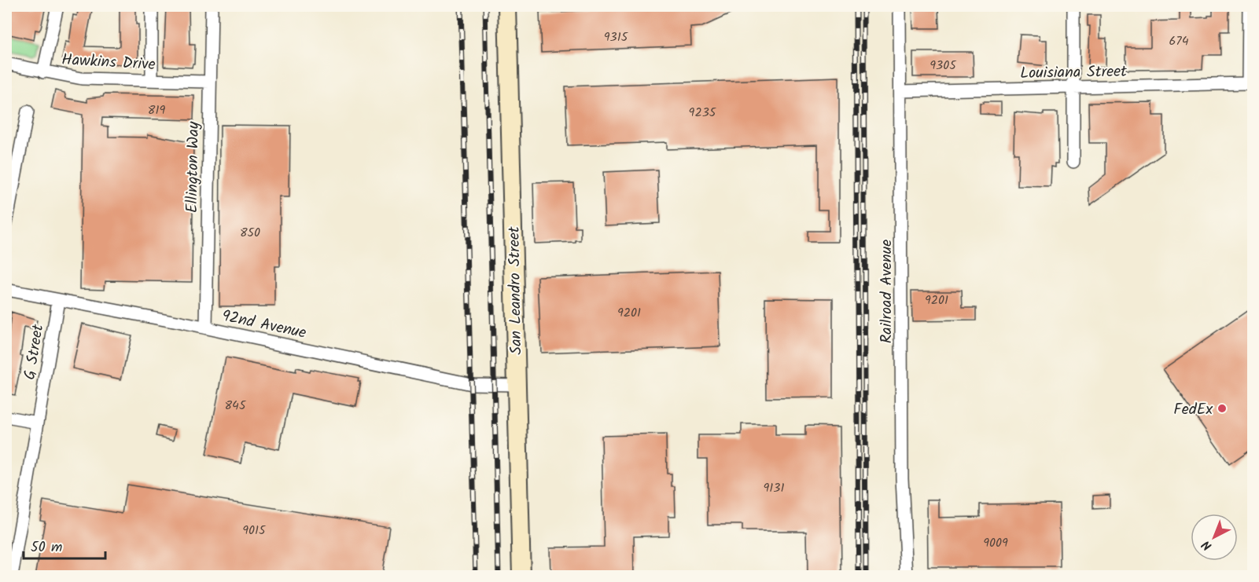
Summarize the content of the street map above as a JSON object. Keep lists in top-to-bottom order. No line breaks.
{"streets":{"main road":["San Leandro Street"],"street":["Hawkins Drive","Louisiana Street","Ellington Way","Railroad Avenue","92nd Avenue","G Street"]},"crossings":[["Hawkins Drive","Ellington Way"],["Louisiana Street","Railroad Avenue"],["Ellington Way","92nd Avenue"],["San Leandro Street","92nd Avenue"],["92nd Avenue","G Street"]],"places":["FedEx"],"house_numbers":["9315","674","9305","819","9235","850","9201","9201","845","9131","9015","9009"],"scale_bar":"50 m","north":"bottom left"}
